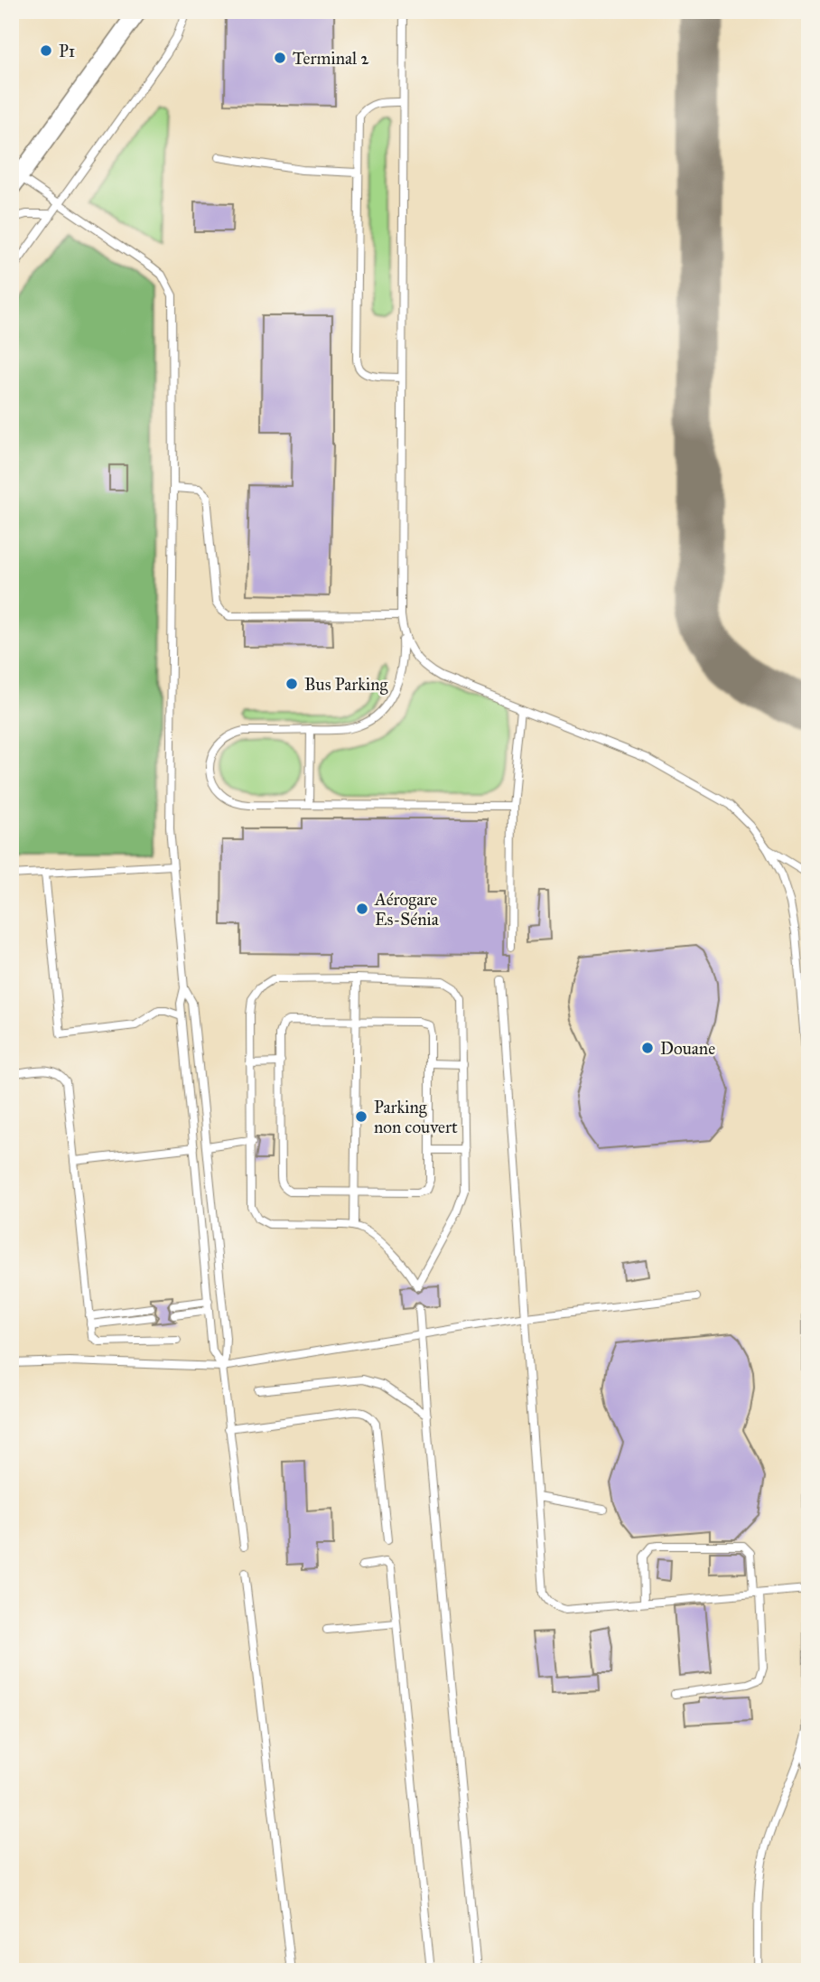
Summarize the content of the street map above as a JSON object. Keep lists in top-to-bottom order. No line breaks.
{"places":["P1","Terminal 2","Bus Parking","Aérogare Es-Sénia","Douane","Parking non couvert"]}
